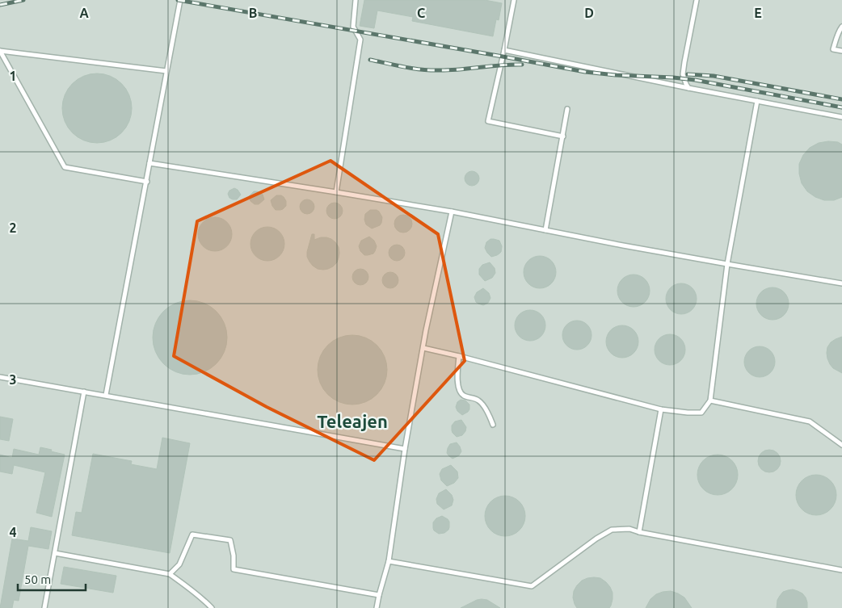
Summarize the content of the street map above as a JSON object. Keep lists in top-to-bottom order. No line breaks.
{"districts":["Teleajen"],"scale_bar":"50 m","grid":{"columns":["A","B","C","D","E"],"rows":["1","2","3","4"]}}
